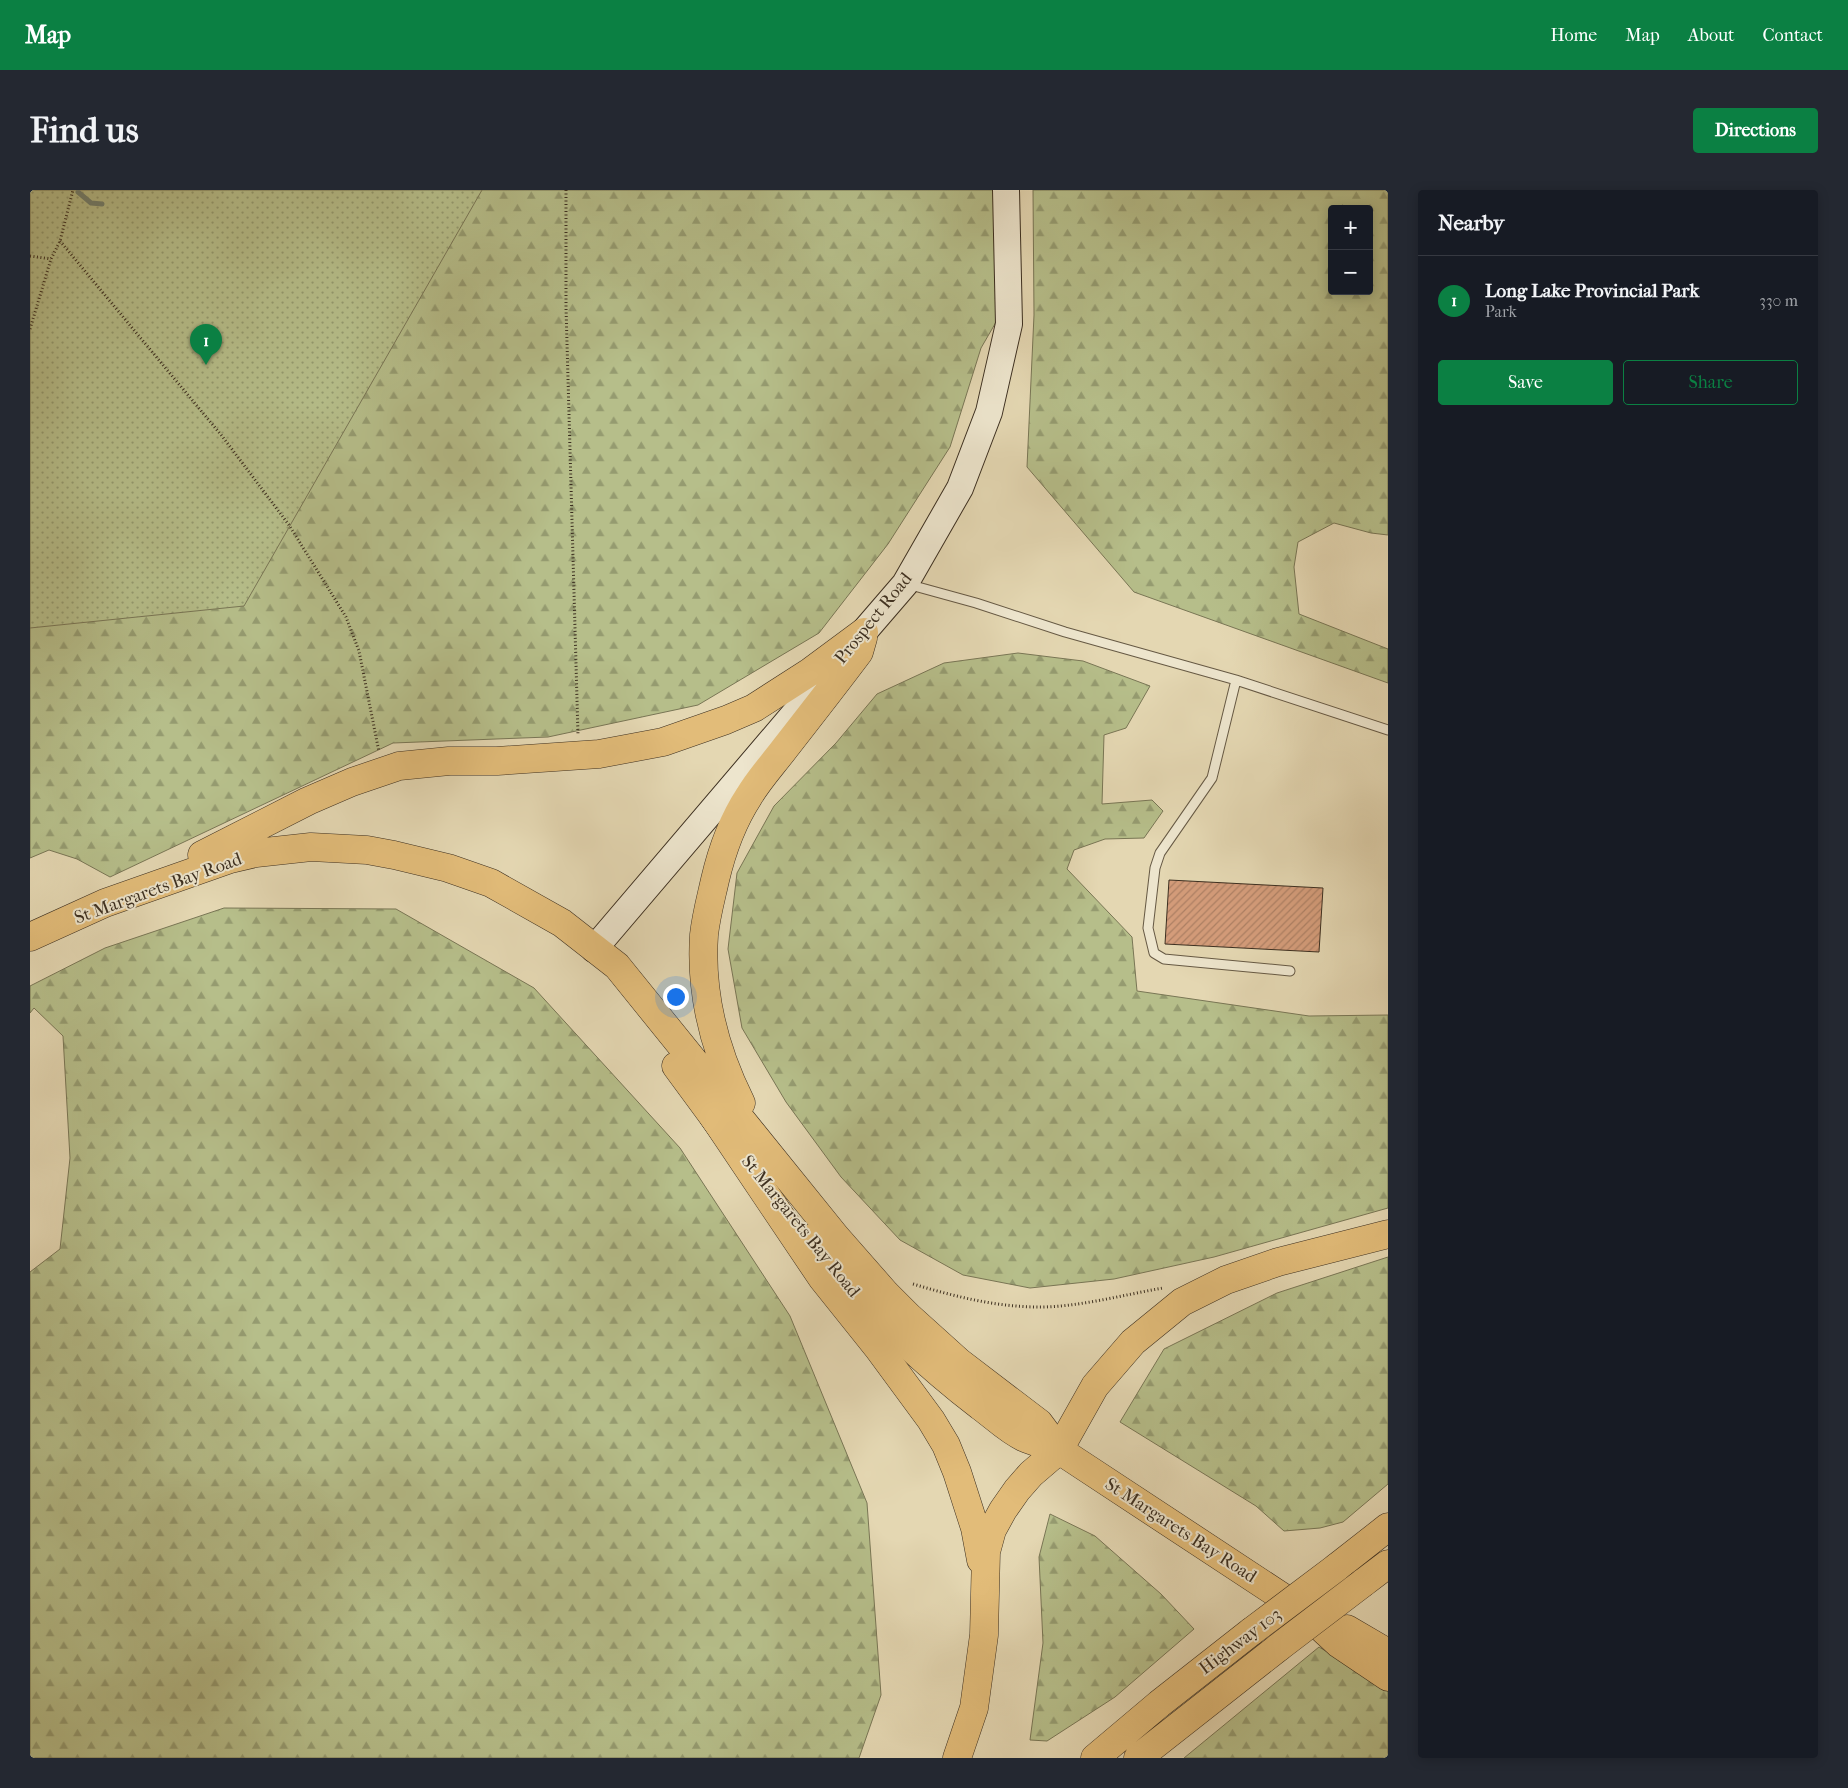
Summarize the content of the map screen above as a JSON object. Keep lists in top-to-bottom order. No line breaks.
{"streets":{"main road":["Prospect Road","St Margarets Bay Road","Highway 103"]},"crossings":[["Prospect Road","St Margarets Bay Road"]],"page":{"header":"Map","nav":["Home","Map","About","Contact"],"buttons":["Directions",["Save","Share"]],"title":"Find us","heading":"Nearby","map_buttons":["+","−"],"list":[{"mark":"1","name":"Long Lake Provincial Park","note":"Park","value":"330 m"}],"pins":"1"}}
